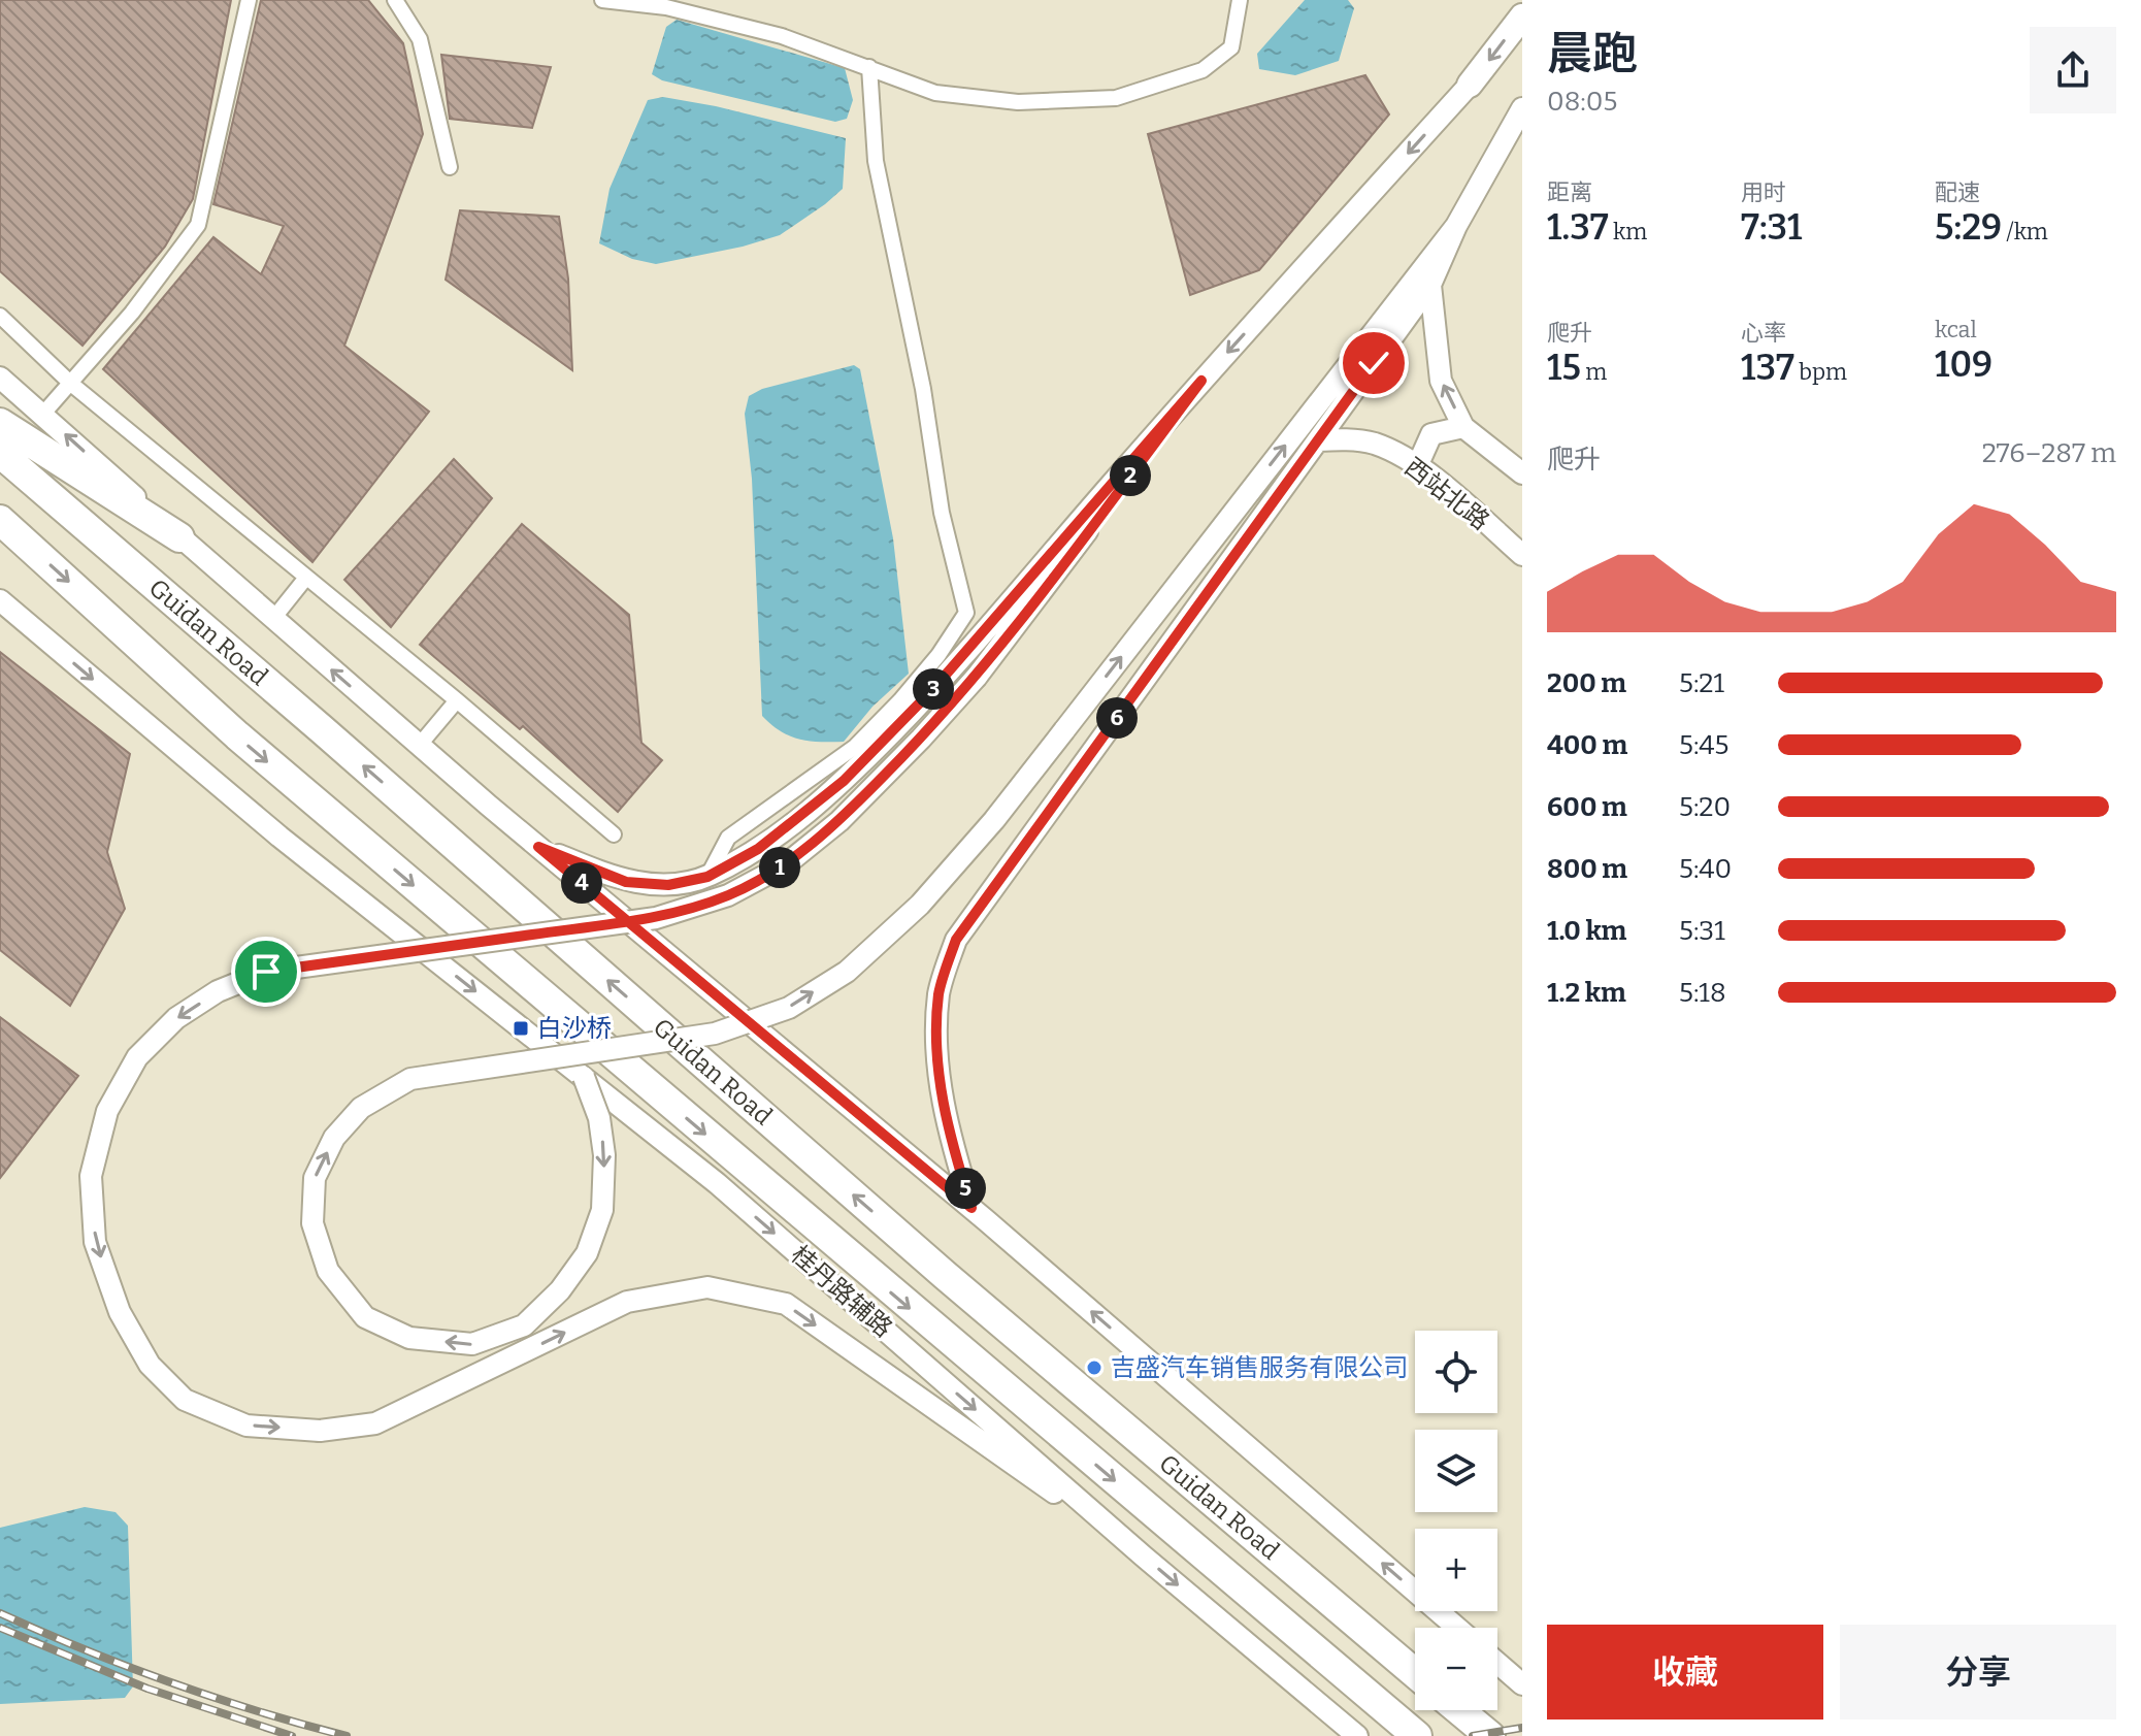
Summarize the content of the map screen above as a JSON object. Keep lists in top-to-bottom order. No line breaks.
{"streets":{"highway":["Guidan Road"],"main road":["西站北路","桂丹路辅路"]},"places":{"transit":["白沙桥"],"other":["吉盛汽车销售服务有限公司"]},"page":{"heading":["晨跑","08:05"],"stats":[["距离","1.37 km"],["用时","7:31"],["配速","5:29 /km"],["爬升","15 m"],["心率","137 bpm"],["kcal","109"]],"chart":["爬升","276–287 m"],"pins":["2","3","6","1","4","5"],"list":[{"name":"200 m","note":"5:21"},{"name":"400 m","note":"5:45"},{"name":"600 m","note":"5:20"},{"name":"800 m","note":"5:40"},{"name":"1.0 km","note":"5:31"},{"name":"1.2 km","note":"5:18"}],"map_buttons":["+","−"],"buttons":["收藏","分享"]}}
